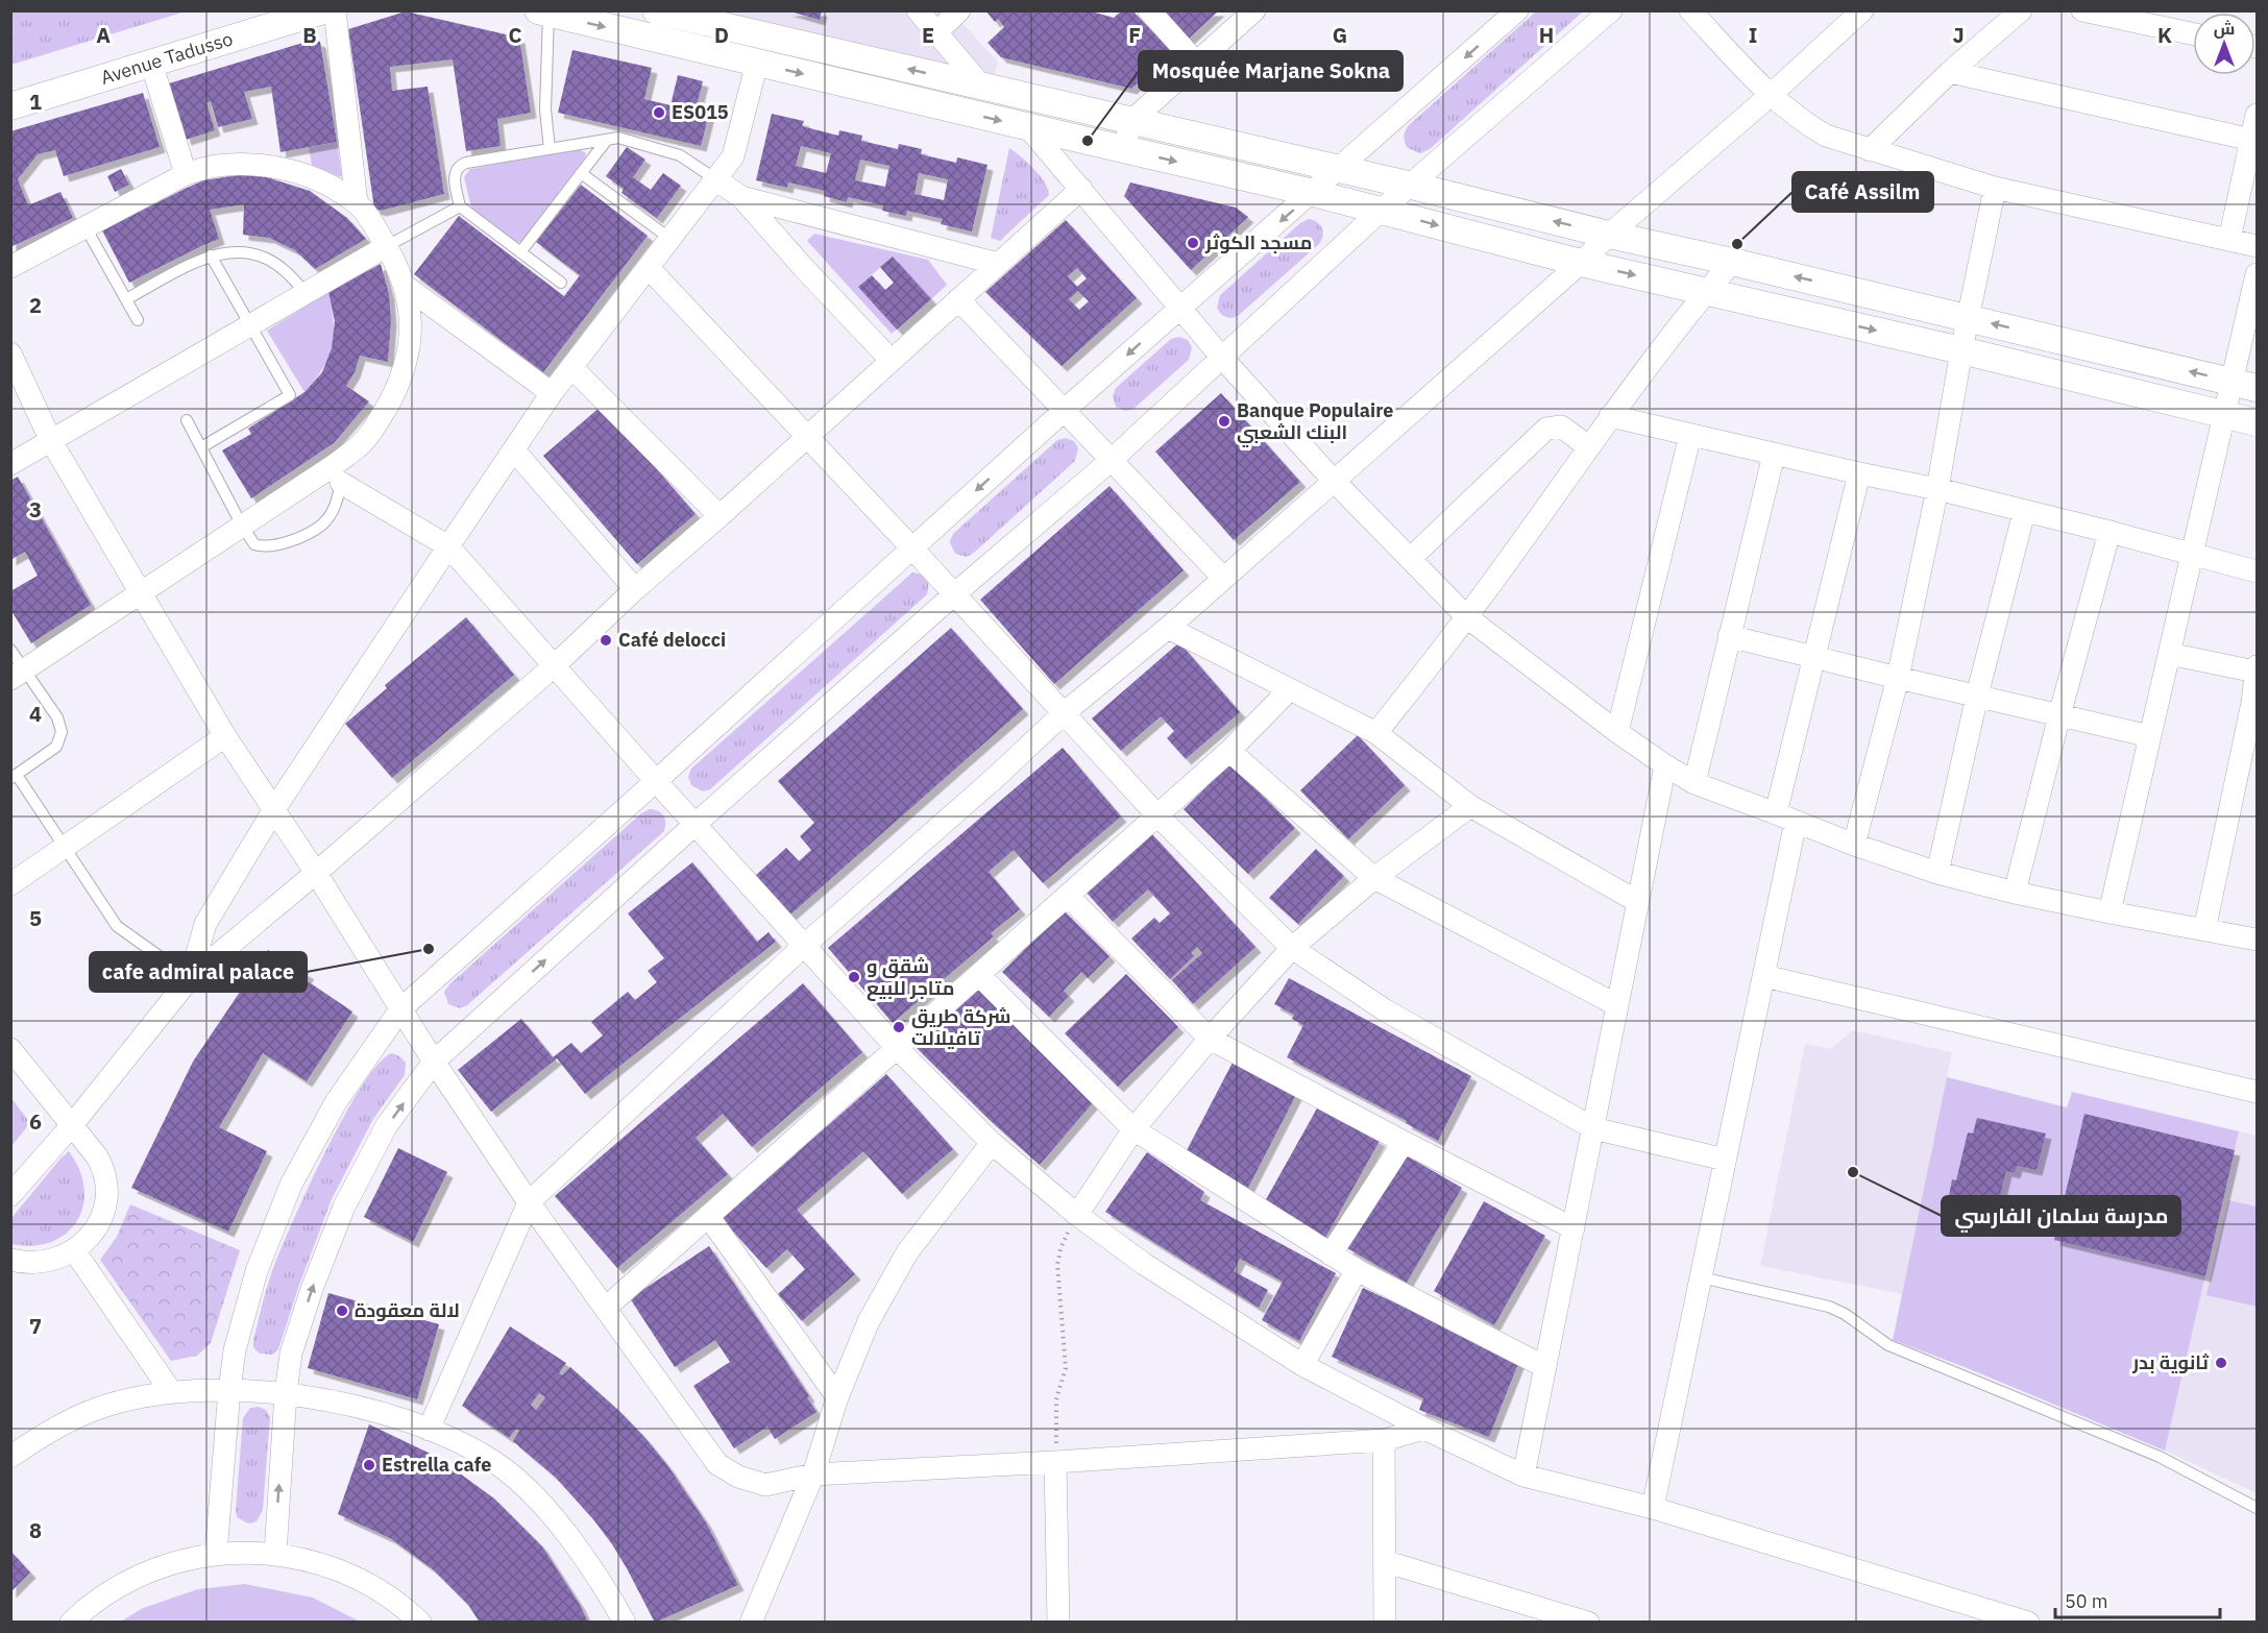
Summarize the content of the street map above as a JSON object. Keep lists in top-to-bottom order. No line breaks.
{"streets":{"street":["Avenue Tadusso"]},"places":["ES015","Mosquée Marjane Sokna","مسجد الكوثر","Café Assilm","Banque Populaire البنك الشعبي","Café delocci","cafe admiral palace","شقق و متاجر للبيع","شركة طريق تافيلالت","مدرسة سلمان الفارسي","لالة معقودة","ثانوية بدر","Estrella cafe"],"scale_bar":"50 m","north":"top","grid":{"columns":["A","B","C","D","E","F","G","H","I","J","K"],"rows":["1","2","3","4","5","6","7","8"]}}
